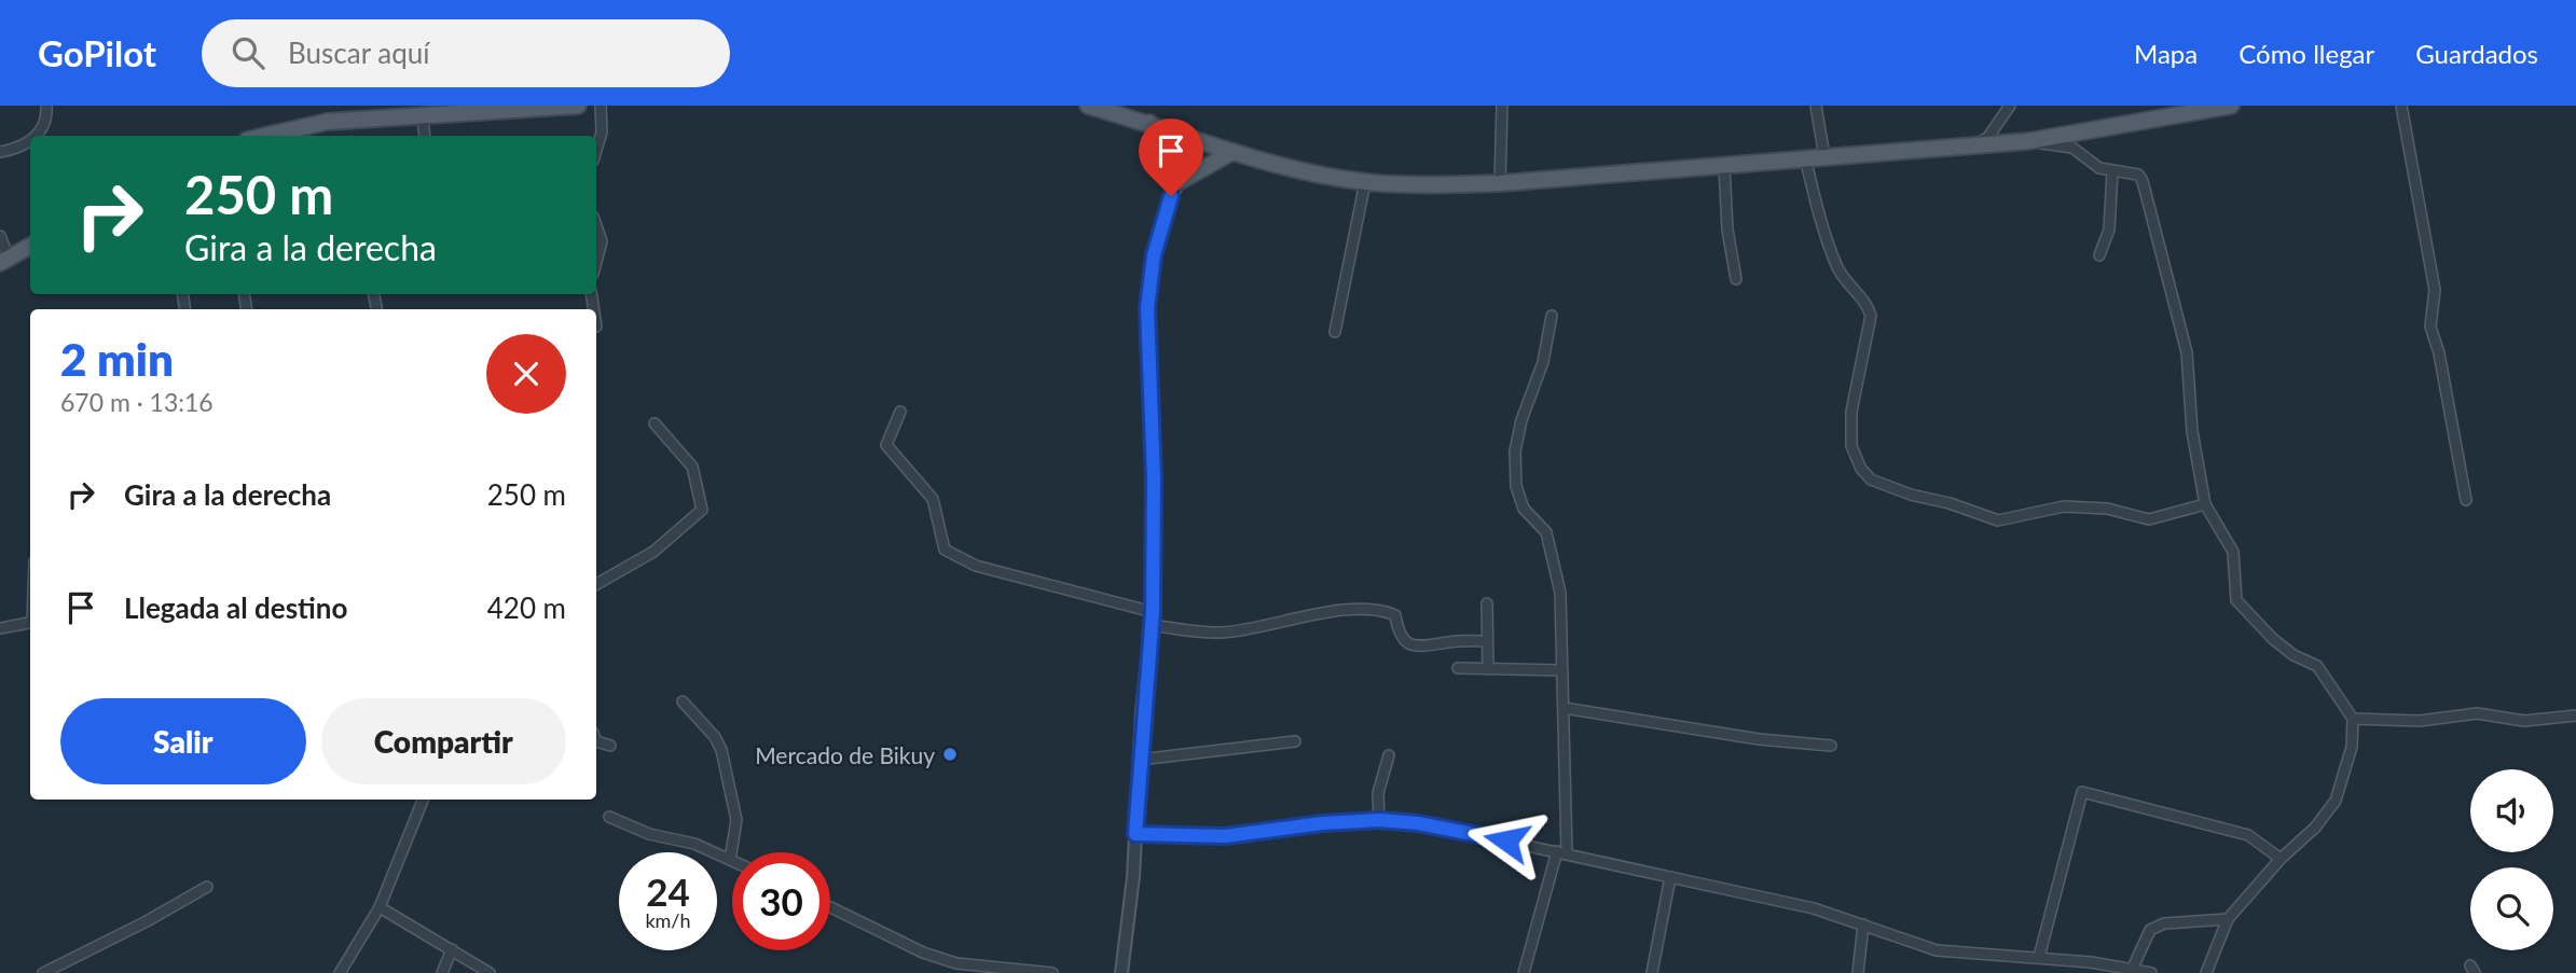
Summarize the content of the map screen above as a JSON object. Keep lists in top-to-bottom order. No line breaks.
{"places":["Mercado de Bikuy"],"page":{"header":"GoPilot","search":"Buscar aquí","nav":["Mapa","Cómo llegar","Guardados"],"turn":["250 m","Gira a la derecha"],"heading":["2 min","670 m · 13:16"],"list":[{"name":"Gira a la derecha","value":"250 m"},{"name":"Llegada al destino","value":"420 m"}],"buttons":["Salir","Compartir"],"speed":"24 km/h","limit":"30"}}
